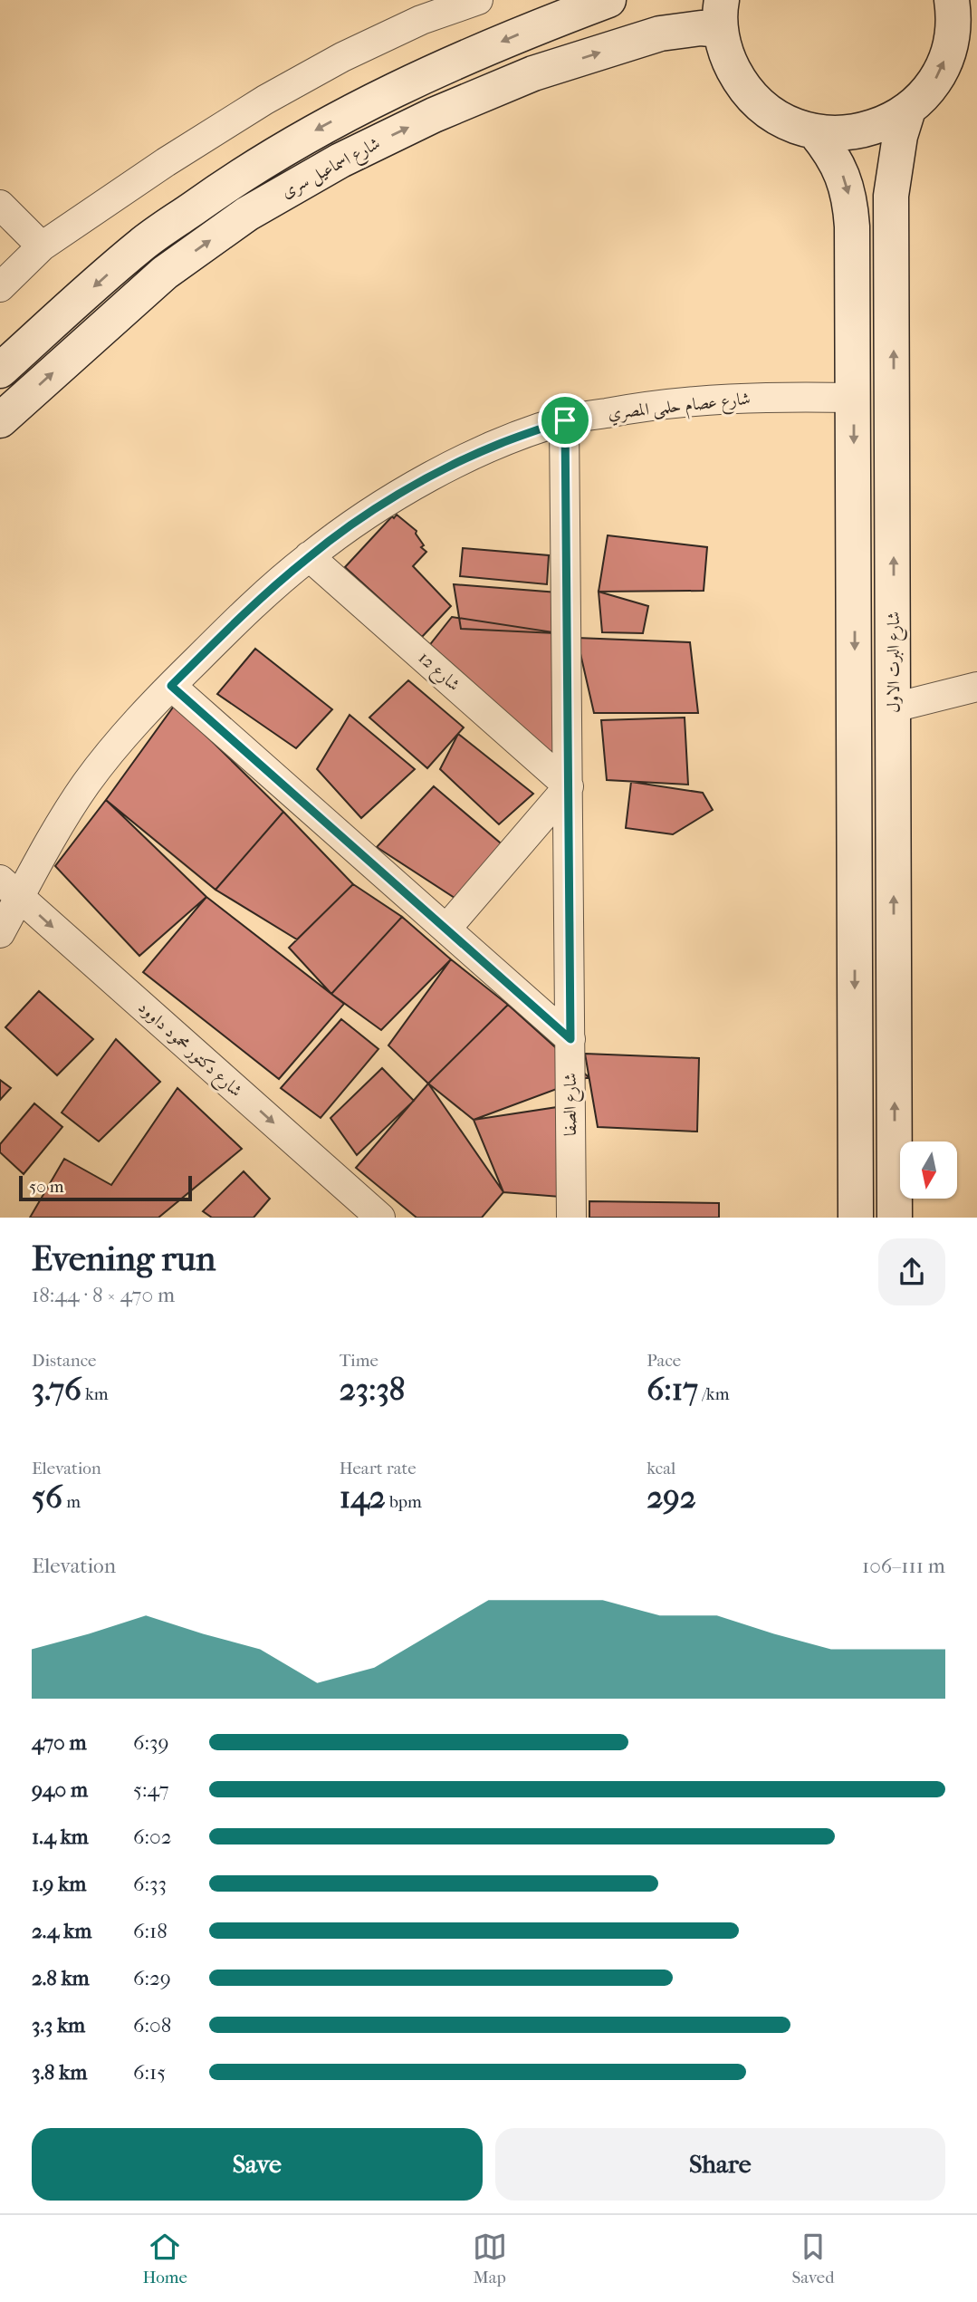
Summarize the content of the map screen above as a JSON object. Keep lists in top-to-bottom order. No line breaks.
{"streets":{"main road":["شارع اسماعيل سرى","شارع البرت الاول"],"street":["شارع عصام حلمى المصري","شارع 12","شارع دكتور محمود داوود","شارع الصفا"]},"crossings":[["شارع عصام حلمى المصري","شارع 12"],["شارع عصام حلمى المصري","شارع دكتور محمود داوود"],["شارع عصام حلمى المصري","شارع الصفا"],["شارع 12","شارع الصفا"]],"one_way":["شارع دكتور محمود داوود"],"scale_bar":"50 m","north":"bottom","page":{"scale":"50 m","heading":["Evening run","18:44 · 8 × 470 m"],"stats":[["Distance","3.76 km"],["Time","23:38"],["Pace","6:17 /km"],["Elevation","56 m"],["Heart rate","142 bpm"],["kcal","292"]],"chart":["Elevation","106–111 m"],"list":[{"name":"470 m","note":"6:39"},{"name":"940 m","note":"5:47"},{"name":"1.4 km","note":"6:02"},{"name":"1.9 km","note":"6:33"},{"name":"2.4 km","note":"6:18"},{"name":"2.8 km","note":"6:29"},{"name":"3.3 km","note":"6:08"},{"name":"3.8 km","note":"6:15"}],"buttons":["Save","Share"],"tabs":["Home","Map","Saved"]}}
